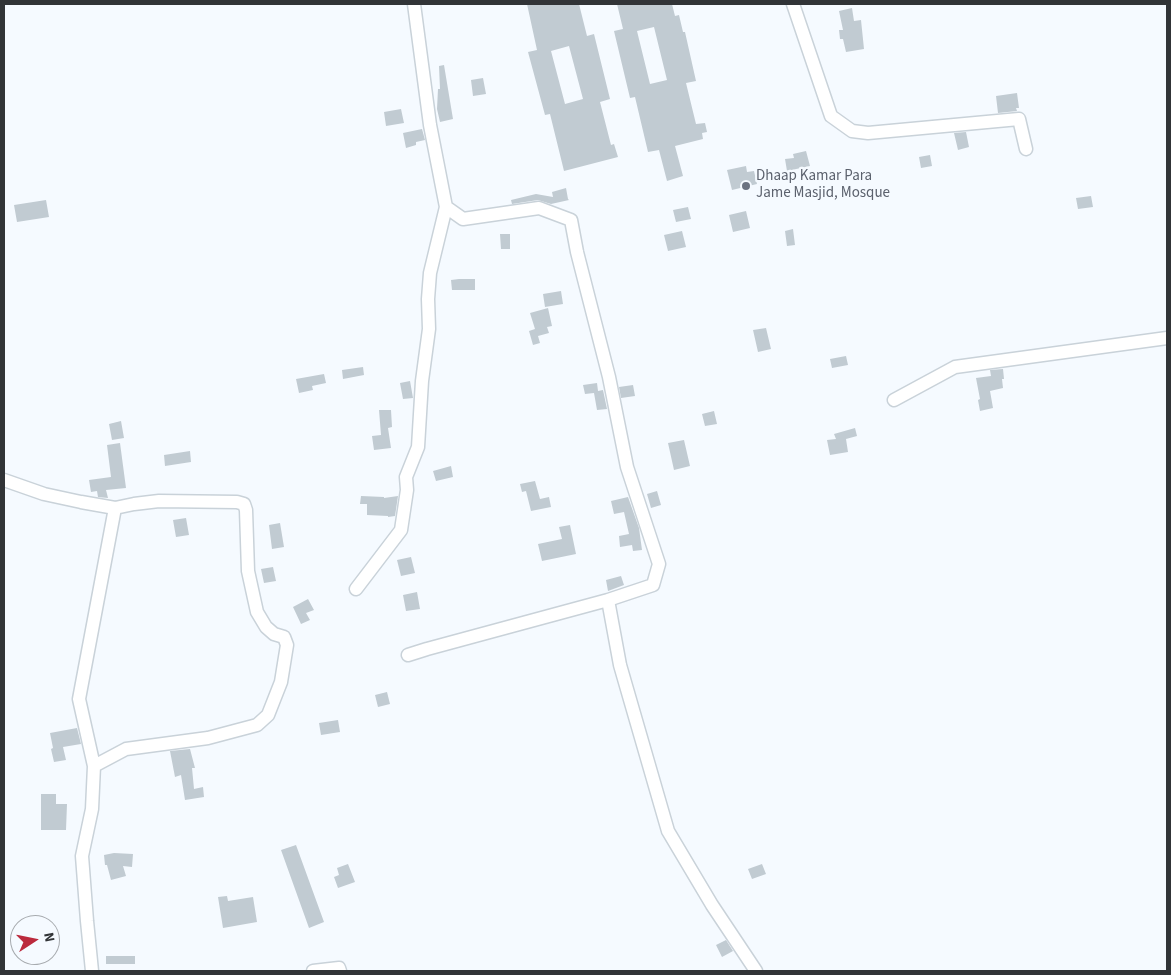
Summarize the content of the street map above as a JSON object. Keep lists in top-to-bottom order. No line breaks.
{"places":["Dhaap Kamar Para Jame Masjid, Mosque"],"north":"right"}
